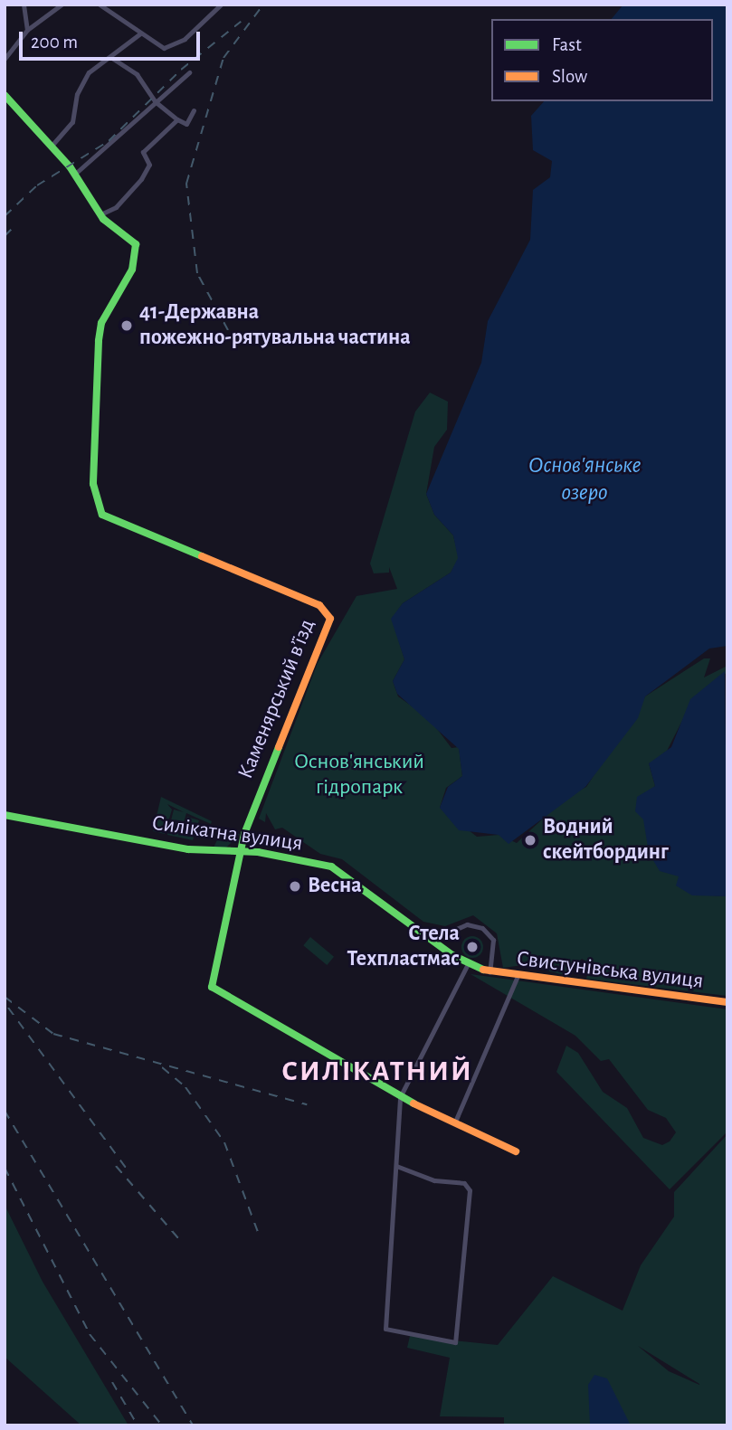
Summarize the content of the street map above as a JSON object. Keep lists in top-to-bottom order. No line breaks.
{"streets":{"street":["Каменярський в’їзд","Силікатна вулиця","Свистунівська вулиця"]},"crossings":[["Каменярський в’їзд","Силікатна вулиця"],["Силікатна вулиця","Свистунівська вулиця"]],"districts":["СИЛІКАТНИЙ"],"water":["Основ'янське озеро"],"parks":["Основ'янський гідропарк"],"places":["41-Державна пожежно-рятувальна частина","Водний скейтбординг","Весна","Стела Техпластмас"],"legend":["Fast","Slow"],"scale_bar":"200 m"}
